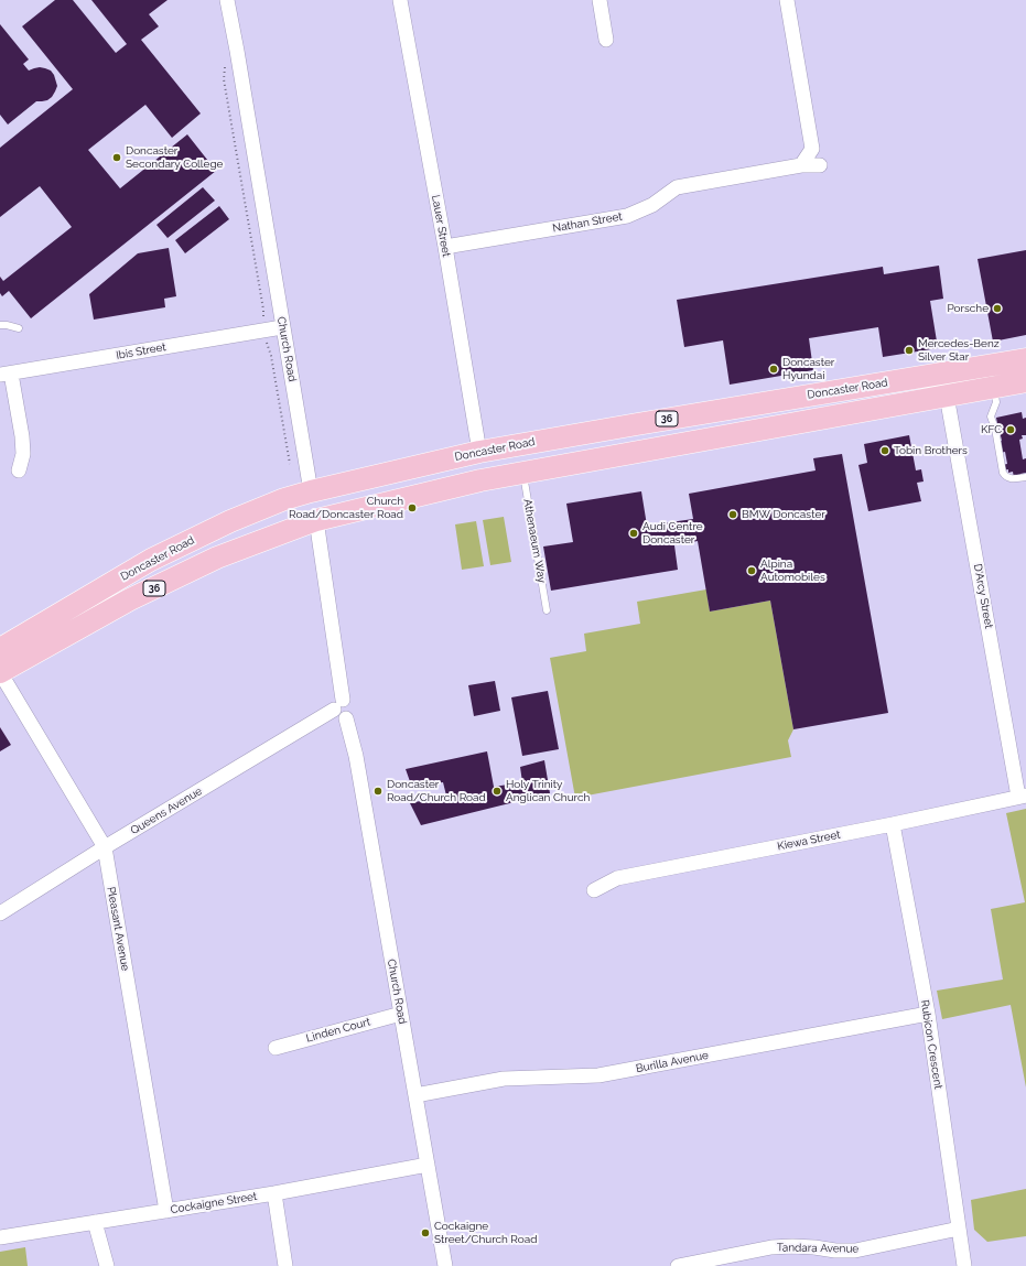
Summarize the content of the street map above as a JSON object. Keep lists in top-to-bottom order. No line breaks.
{"streets":{"main road":["Church Road","Doncaster Road","36"],"street":["Nathan Street","Lauer Street","Ibis Street","D'Arcy Street","Queens Avenue","Kiewa Street","Pleasant Avenue","Linden Court","Rubicon Crescent","Burilla Avenue","Cockaigne Street","Tandara Avenue"],"lane":["Athenaeum Way"]},"crossings":[["Nathan Street","Lauer Street"],["Lauer Street","Doncaster Road"],["Church Road","Ibis Street"],["Church Road","Doncaster Road"],["Church Road","36"],["Church Road","Queens Avenue"],["Church Road","Linden Court"],["Church Road","Burilla Avenue"],["Church Road","Cockaigne Street"],["36","Athenaeum Way"],["36","D'Arcy Street"],["36","Pleasant Avenue"],["D'Arcy Street","Kiewa Street"],["Queens Avenue","Pleasant Avenue"],["Kiewa Street","Rubicon Crescent"],["Pleasant Avenue","Cockaigne Street"],["Rubicon Crescent","Burilla Avenue"],["Rubicon Crescent","Tandara Avenue"]],"places":["Doncaster Secondary College","Porsche","Mercedes-Benz Silver Star","Doncaster Hyundai","KFC","Tobin Brothers","Church Road/Doncaster Road","BMW Doncaster","Audi Centre Doncaster","Alpina Automobiles","Doncaster Road/Church Road","Holy Trinity Anglican Church","Cockaigne Street/Church Road"]}
